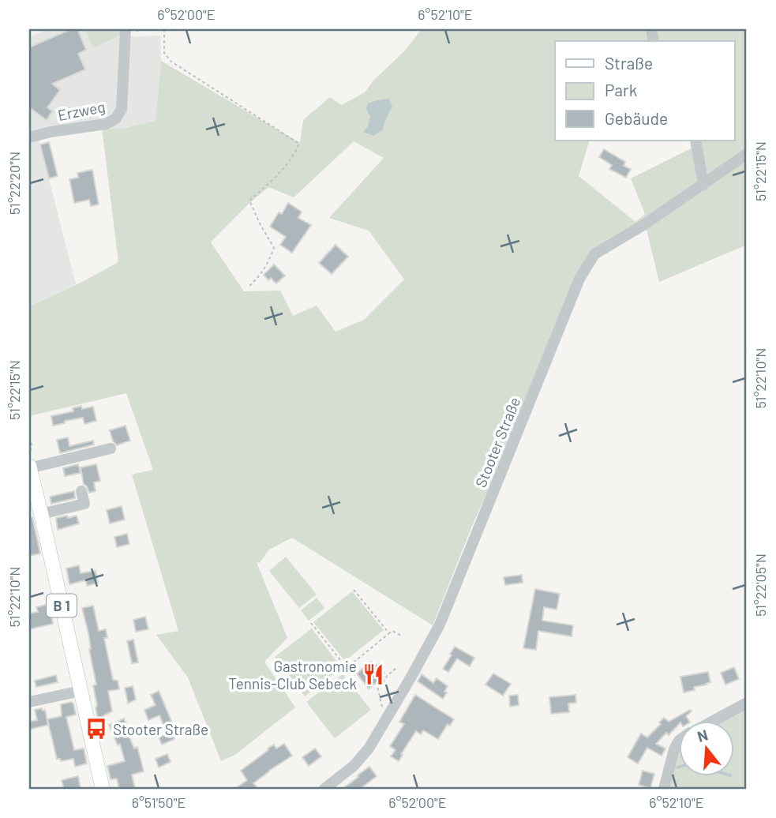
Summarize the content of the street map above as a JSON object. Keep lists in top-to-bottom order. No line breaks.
{"streets":{"main road":["B 1"],"street":["Erzweg","Stooter Straße"]},"places":{"restaurant":["Gastronomie Tennis-Club Sebeck"],"bus stop":["Stooter Straße"]},"legend":["Straße","Park","Gebäude"],"north":"top","coordinates":["6°52'00\"E","6°52'10\"E","51°22'15\"N","51°22'20\"N","51°22'10\"N","51°22'05\"N","6°51'50\"E"]}
